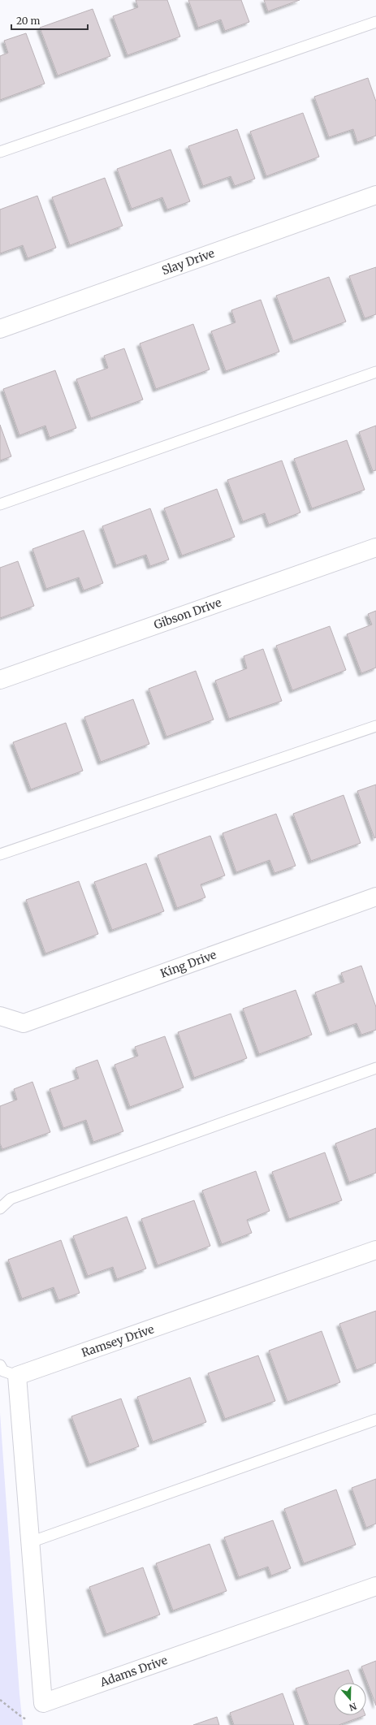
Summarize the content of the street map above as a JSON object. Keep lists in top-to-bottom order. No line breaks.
{"streets":{"street":["Slay Drive","Gibson Drive","King Drive","Ramsey Drive","Adams Drive"]},"scale_bar":"20 m","north":"bottom"}
